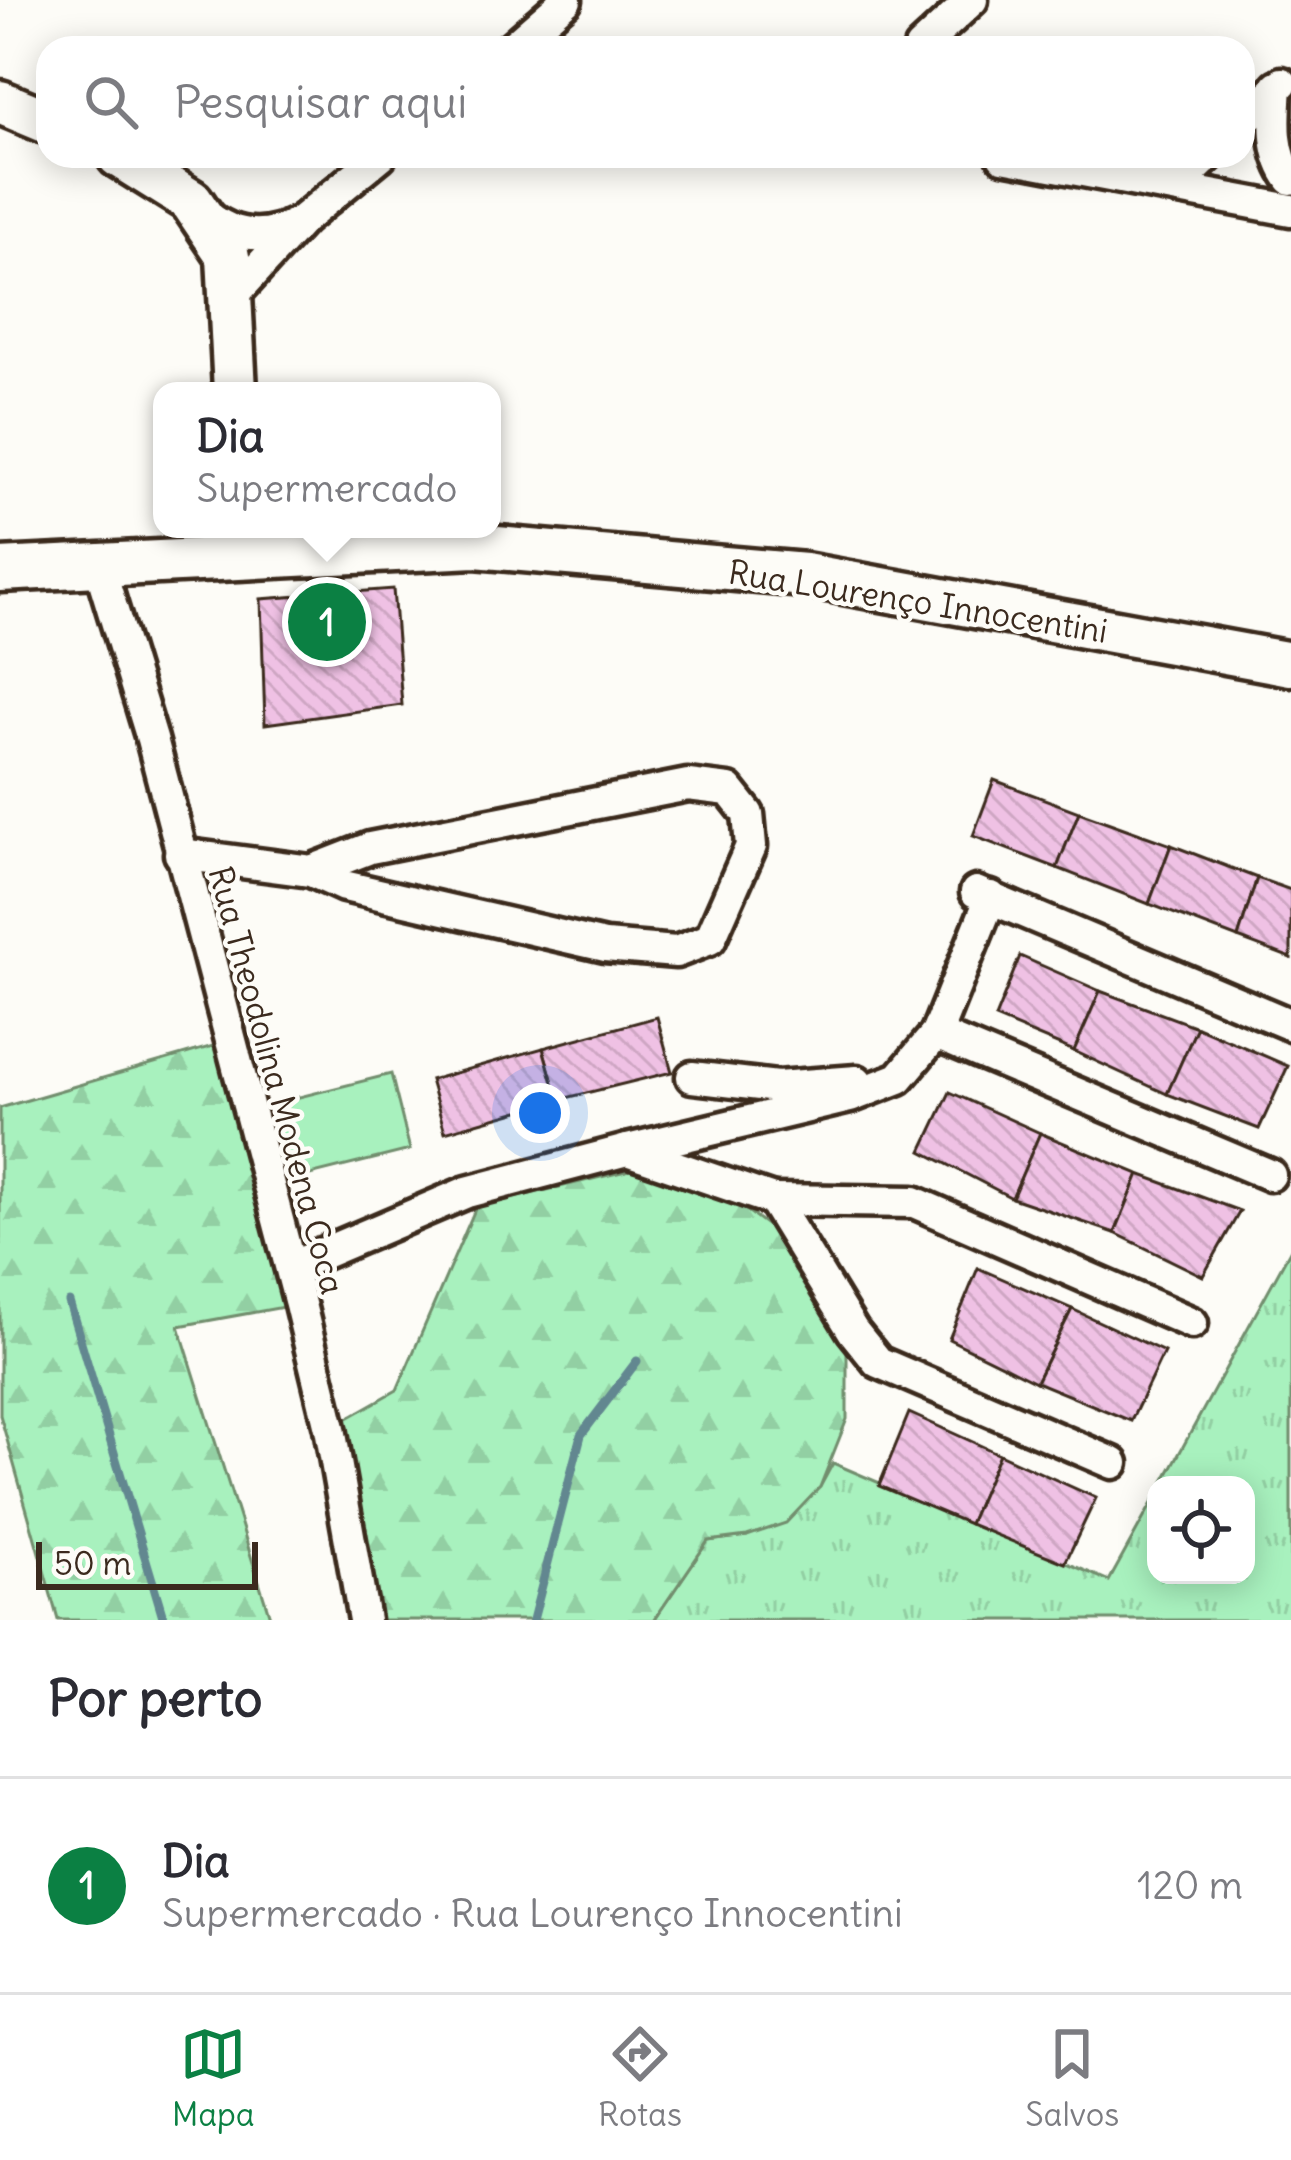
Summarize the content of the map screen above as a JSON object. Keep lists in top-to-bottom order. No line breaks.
{"streets":{"main road":["Rua Lourenço Innocentini"],"street":["Rua Theodolina Modena Coca"]},"crossings":[["Rua Lourenço Innocentini","Rua Theodolina Modena Coca"]],"scale_bar":"50 m","page":{"search":"Pesquisar aqui","popup":["Dia","Supermercado"],"pins":"1","scale":"50 m","heading":"Por perto","list":[{"mark":"1","name":"Dia","note":"Supermercado · Rua Lourenço Innocentini","value":"120 m"}],"nav":["Mapa","Rotas","Salvos"]}}
